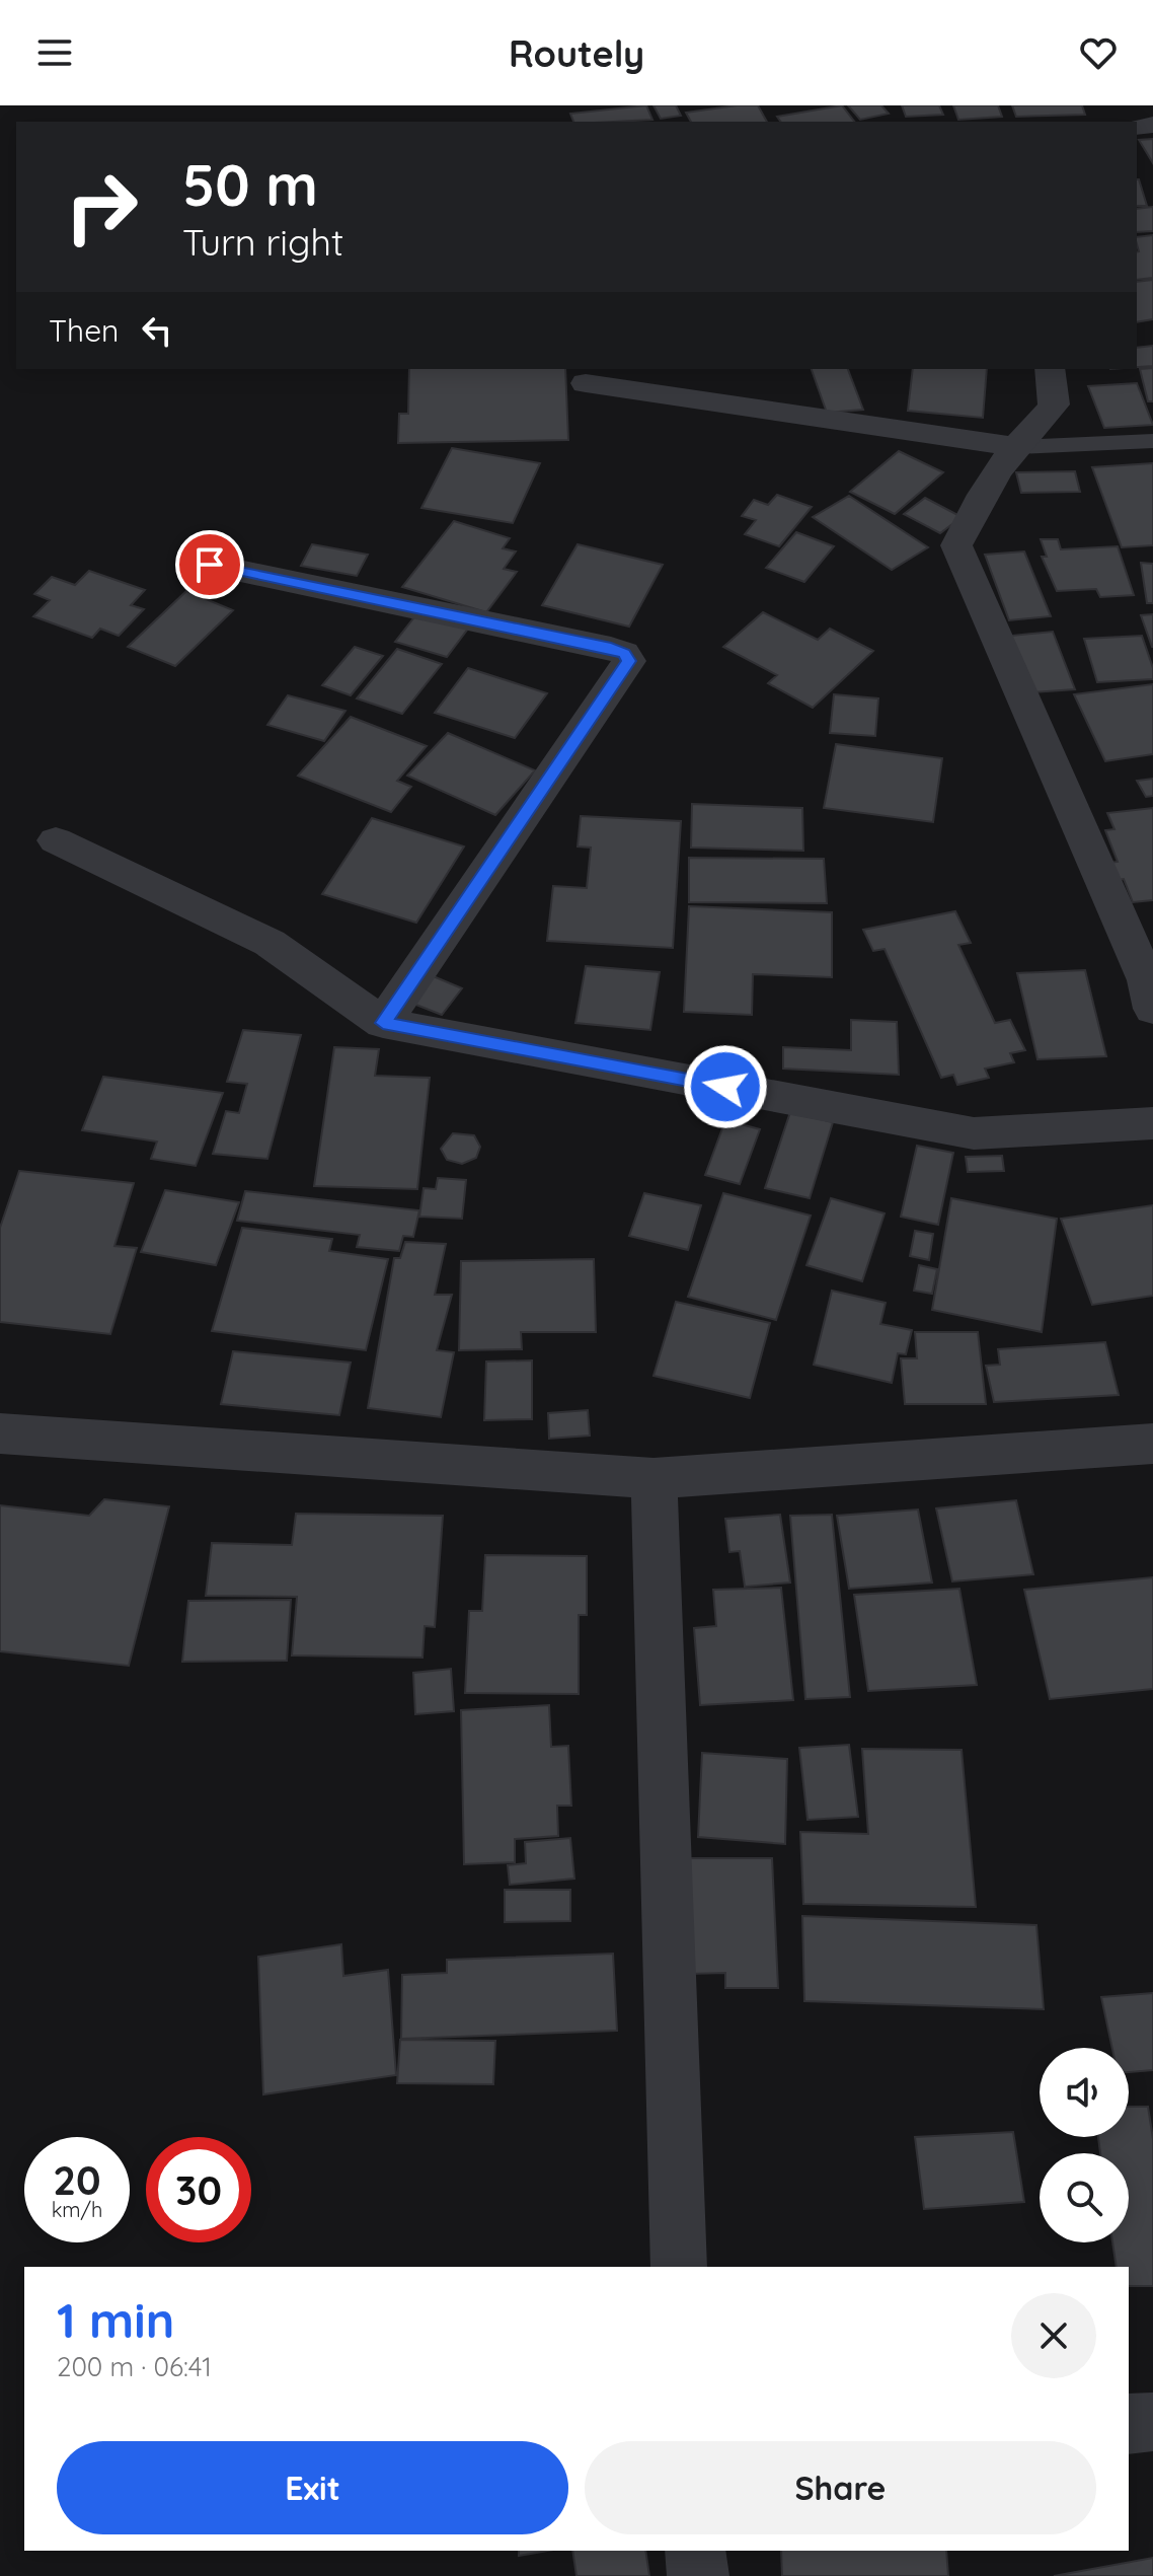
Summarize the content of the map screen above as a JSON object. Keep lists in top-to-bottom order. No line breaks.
{"page":{"header":"Routely","turn":["50 m","Turn right"],"then":"Then","speed":"20 km/h","limit":"30","heading":["1 min","200 m · 06:41"],"buttons":["Exit","Share"]}}
